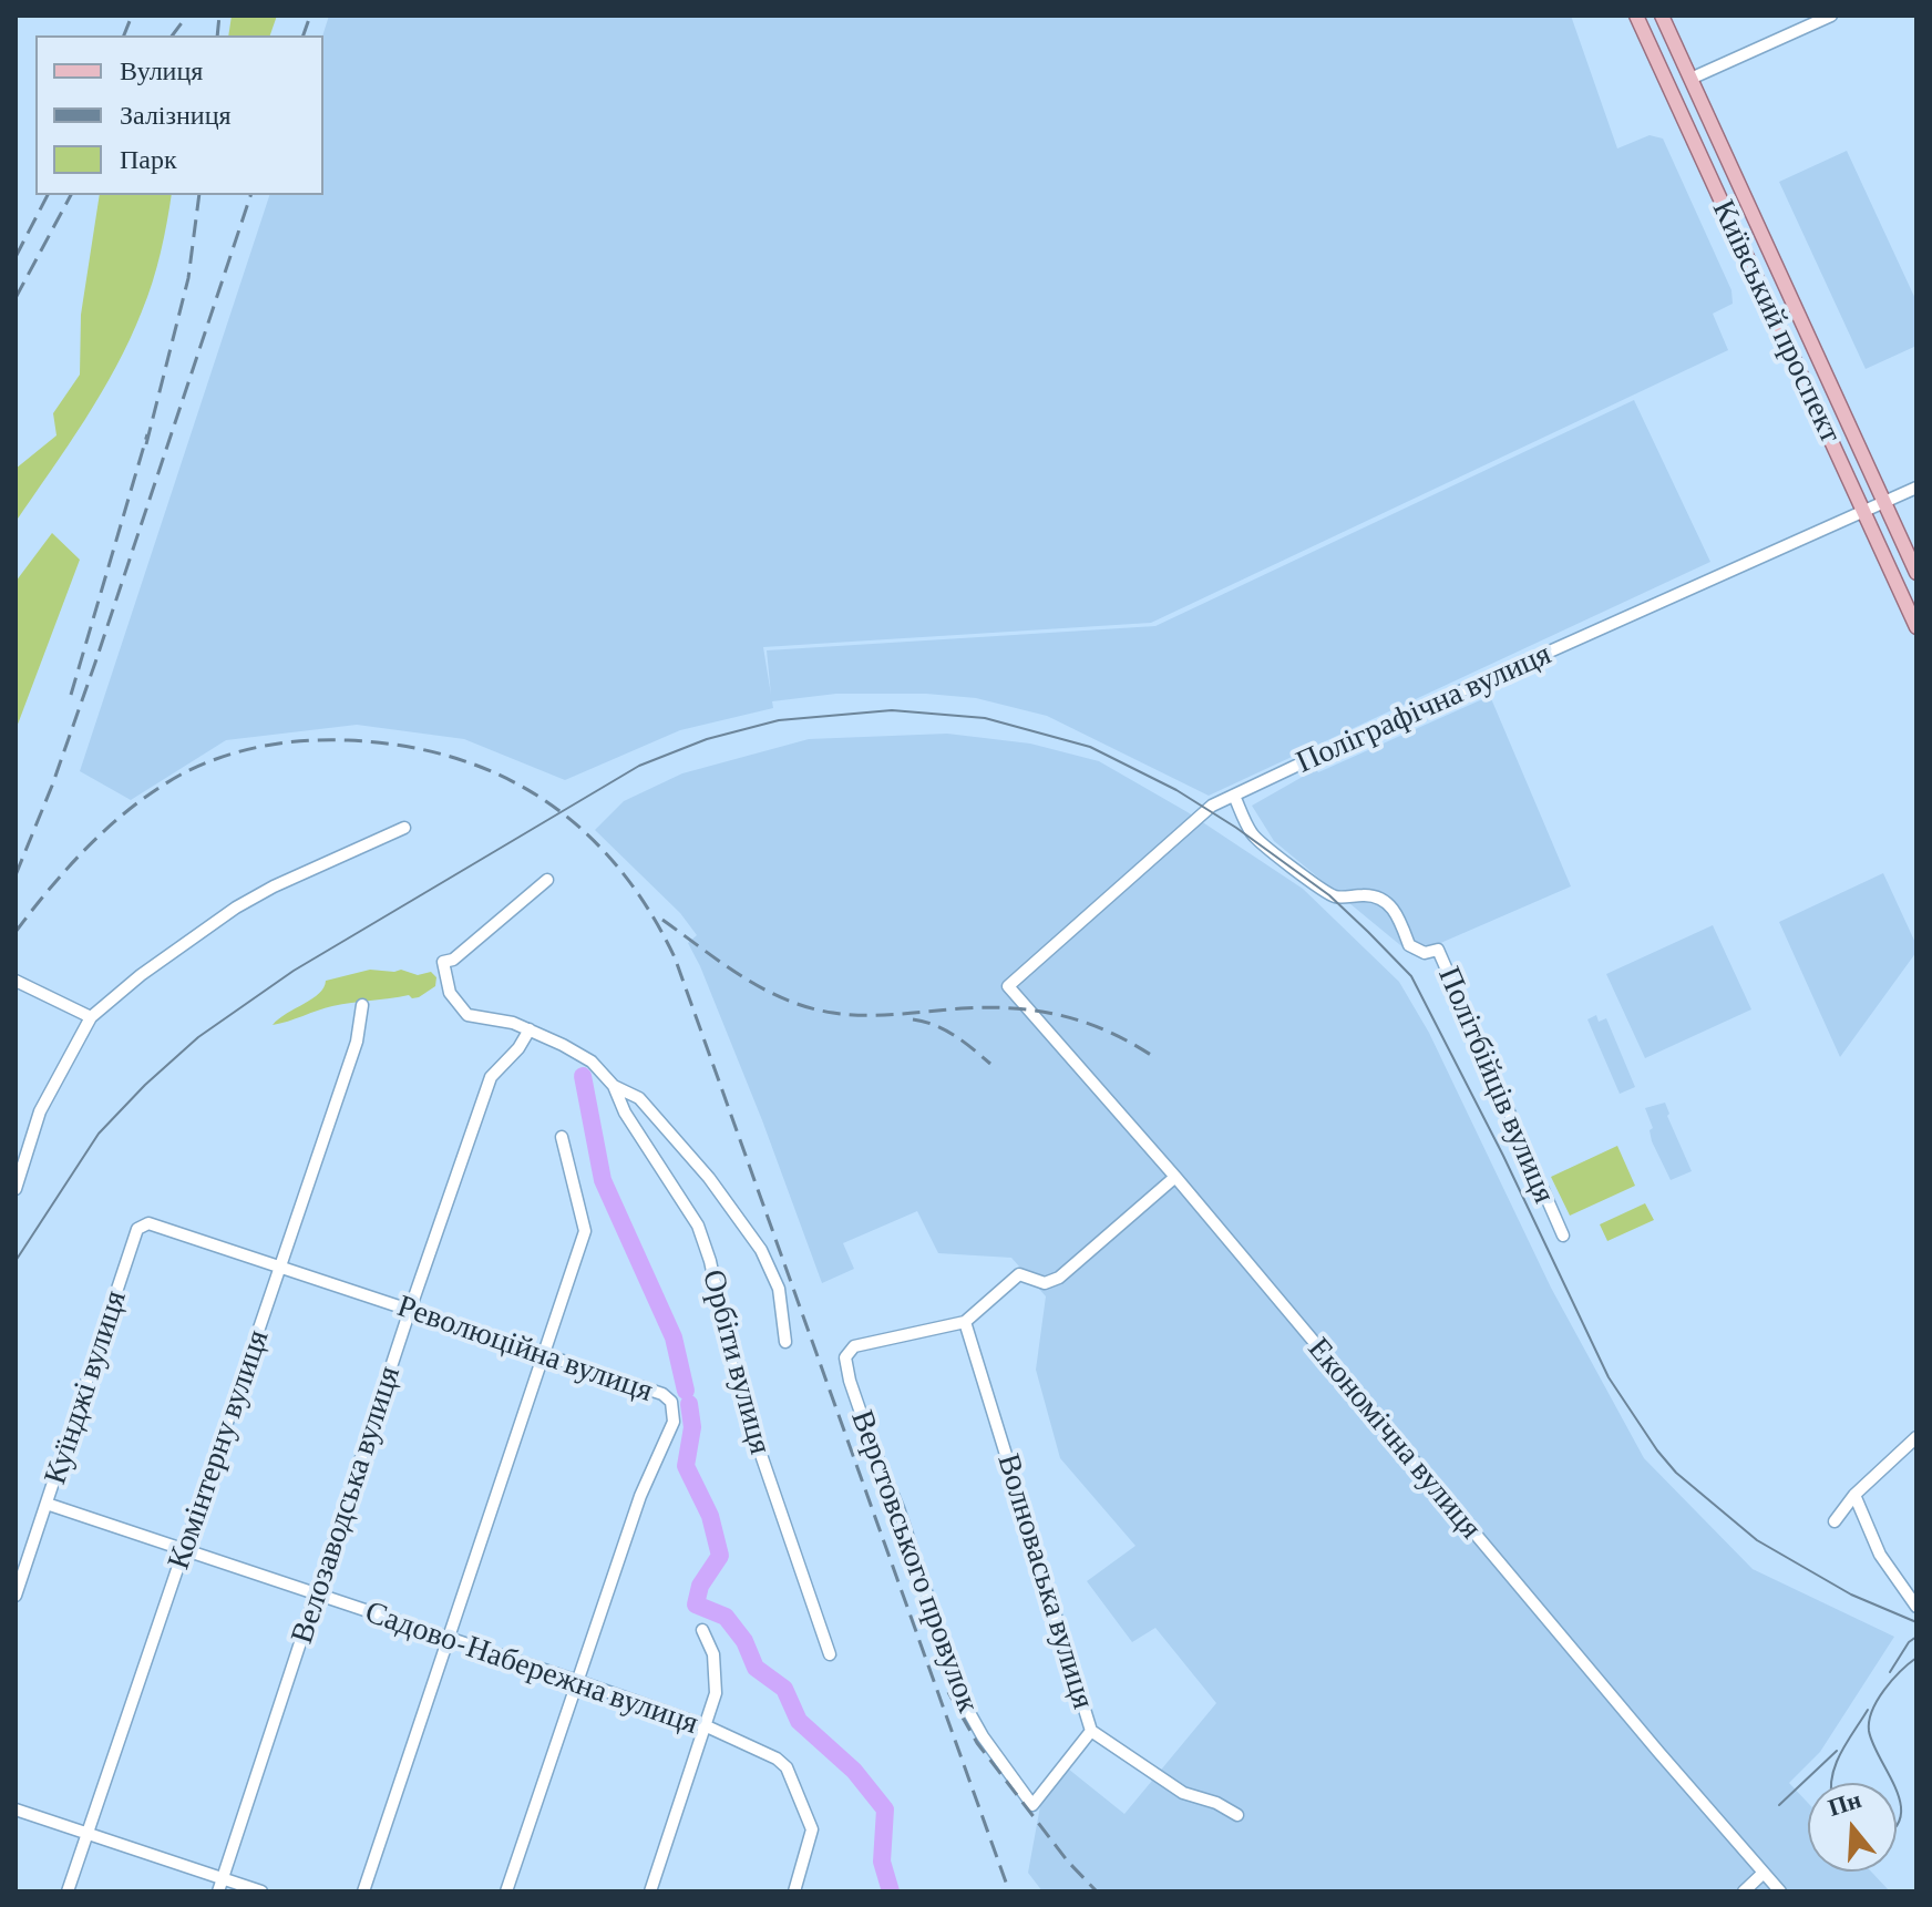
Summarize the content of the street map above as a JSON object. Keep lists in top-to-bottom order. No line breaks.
{"streets":{"main road":["Київський проспект"],"street":["Поліграфічна вулиця","Політбійців вулиця","Революційна вулиця","Орбіти вулиця","Куїнджі вулиця","Економічна вулиця","Комінтерну вулиця","Велозаводська вулиця","Верстовського провулок","Волноваська вулиця","Садово-Набережна вулиця"]},"crossings":[["Київський проспект","Поліграфічна вулиця"],["Поліграфічна вулиця","Політбійців вулиця"],["Поліграфічна вулиця","Економічна вулиця"],["Революційна вулиця","Куїнджі вулиця"],["Революційна вулиця","Комінтерну вулиця"],["Революційна вулиця","Велозаводська вулиця"],["Революційна вулиця","Садово-Набережна вулиця"],["Куїнджі вулиця","Садово-Набережна вулиця"],["Комінтерну вулиця","Садово-Набережна вулиця"],["Велозаводська вулиця","Садово-Набережна вулиця"],["Верстовського провулок","Волноваська вулиця"]],"legend":["Вулиця","Залізниця","Парк"],"north":"top"}
